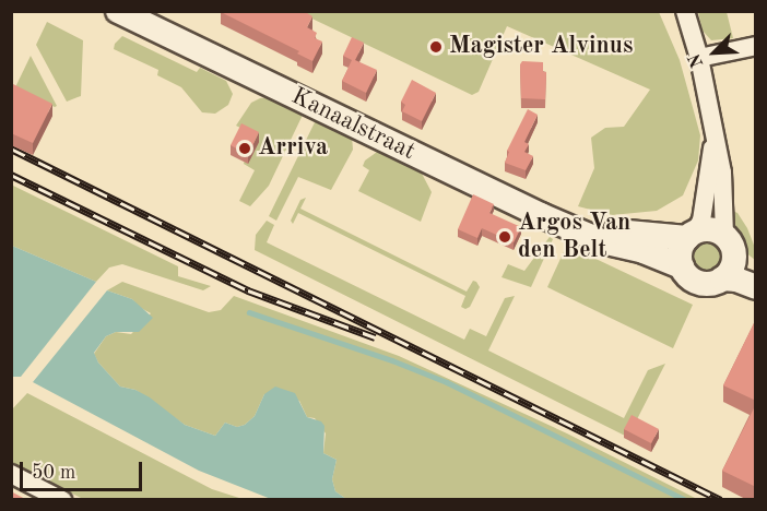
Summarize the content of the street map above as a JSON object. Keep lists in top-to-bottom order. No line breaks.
{"streets":{"main road":["Kanaalstraat"]},"places":["Magister Alvinus","Arriva","Argos Van den Belt"],"scale_bar":"50 m","north":"bottom left"}
